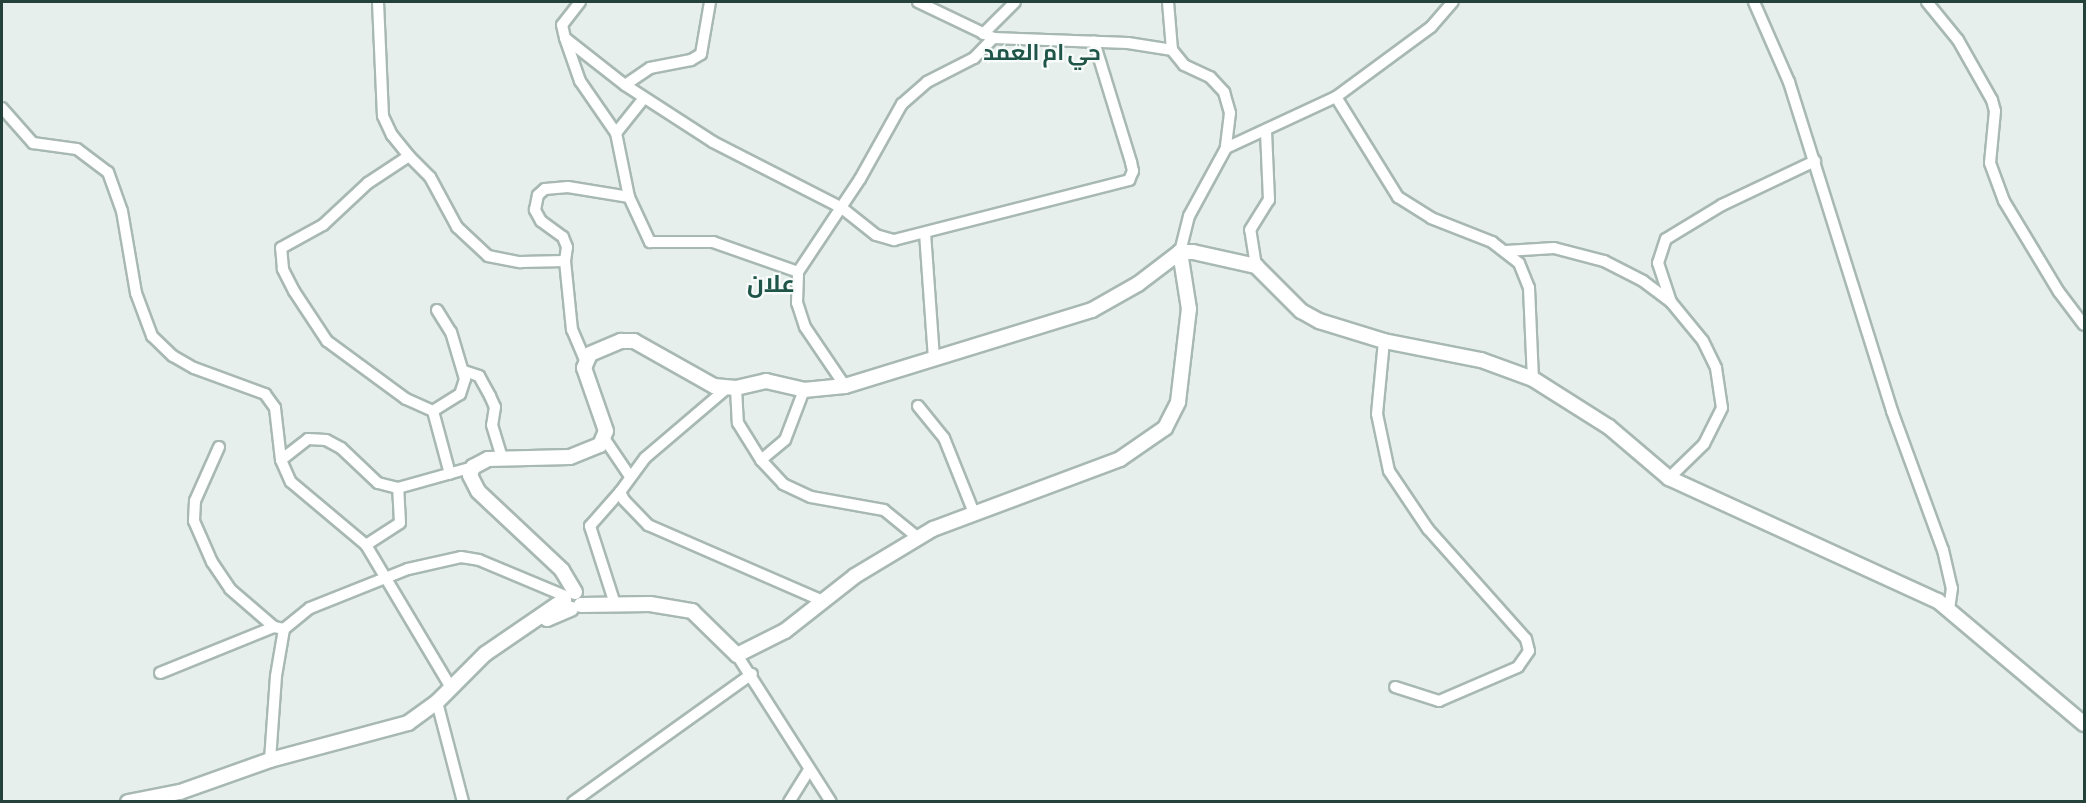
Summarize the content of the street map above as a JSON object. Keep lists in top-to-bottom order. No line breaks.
{"districts":["حي ام العمد","علان"]}
